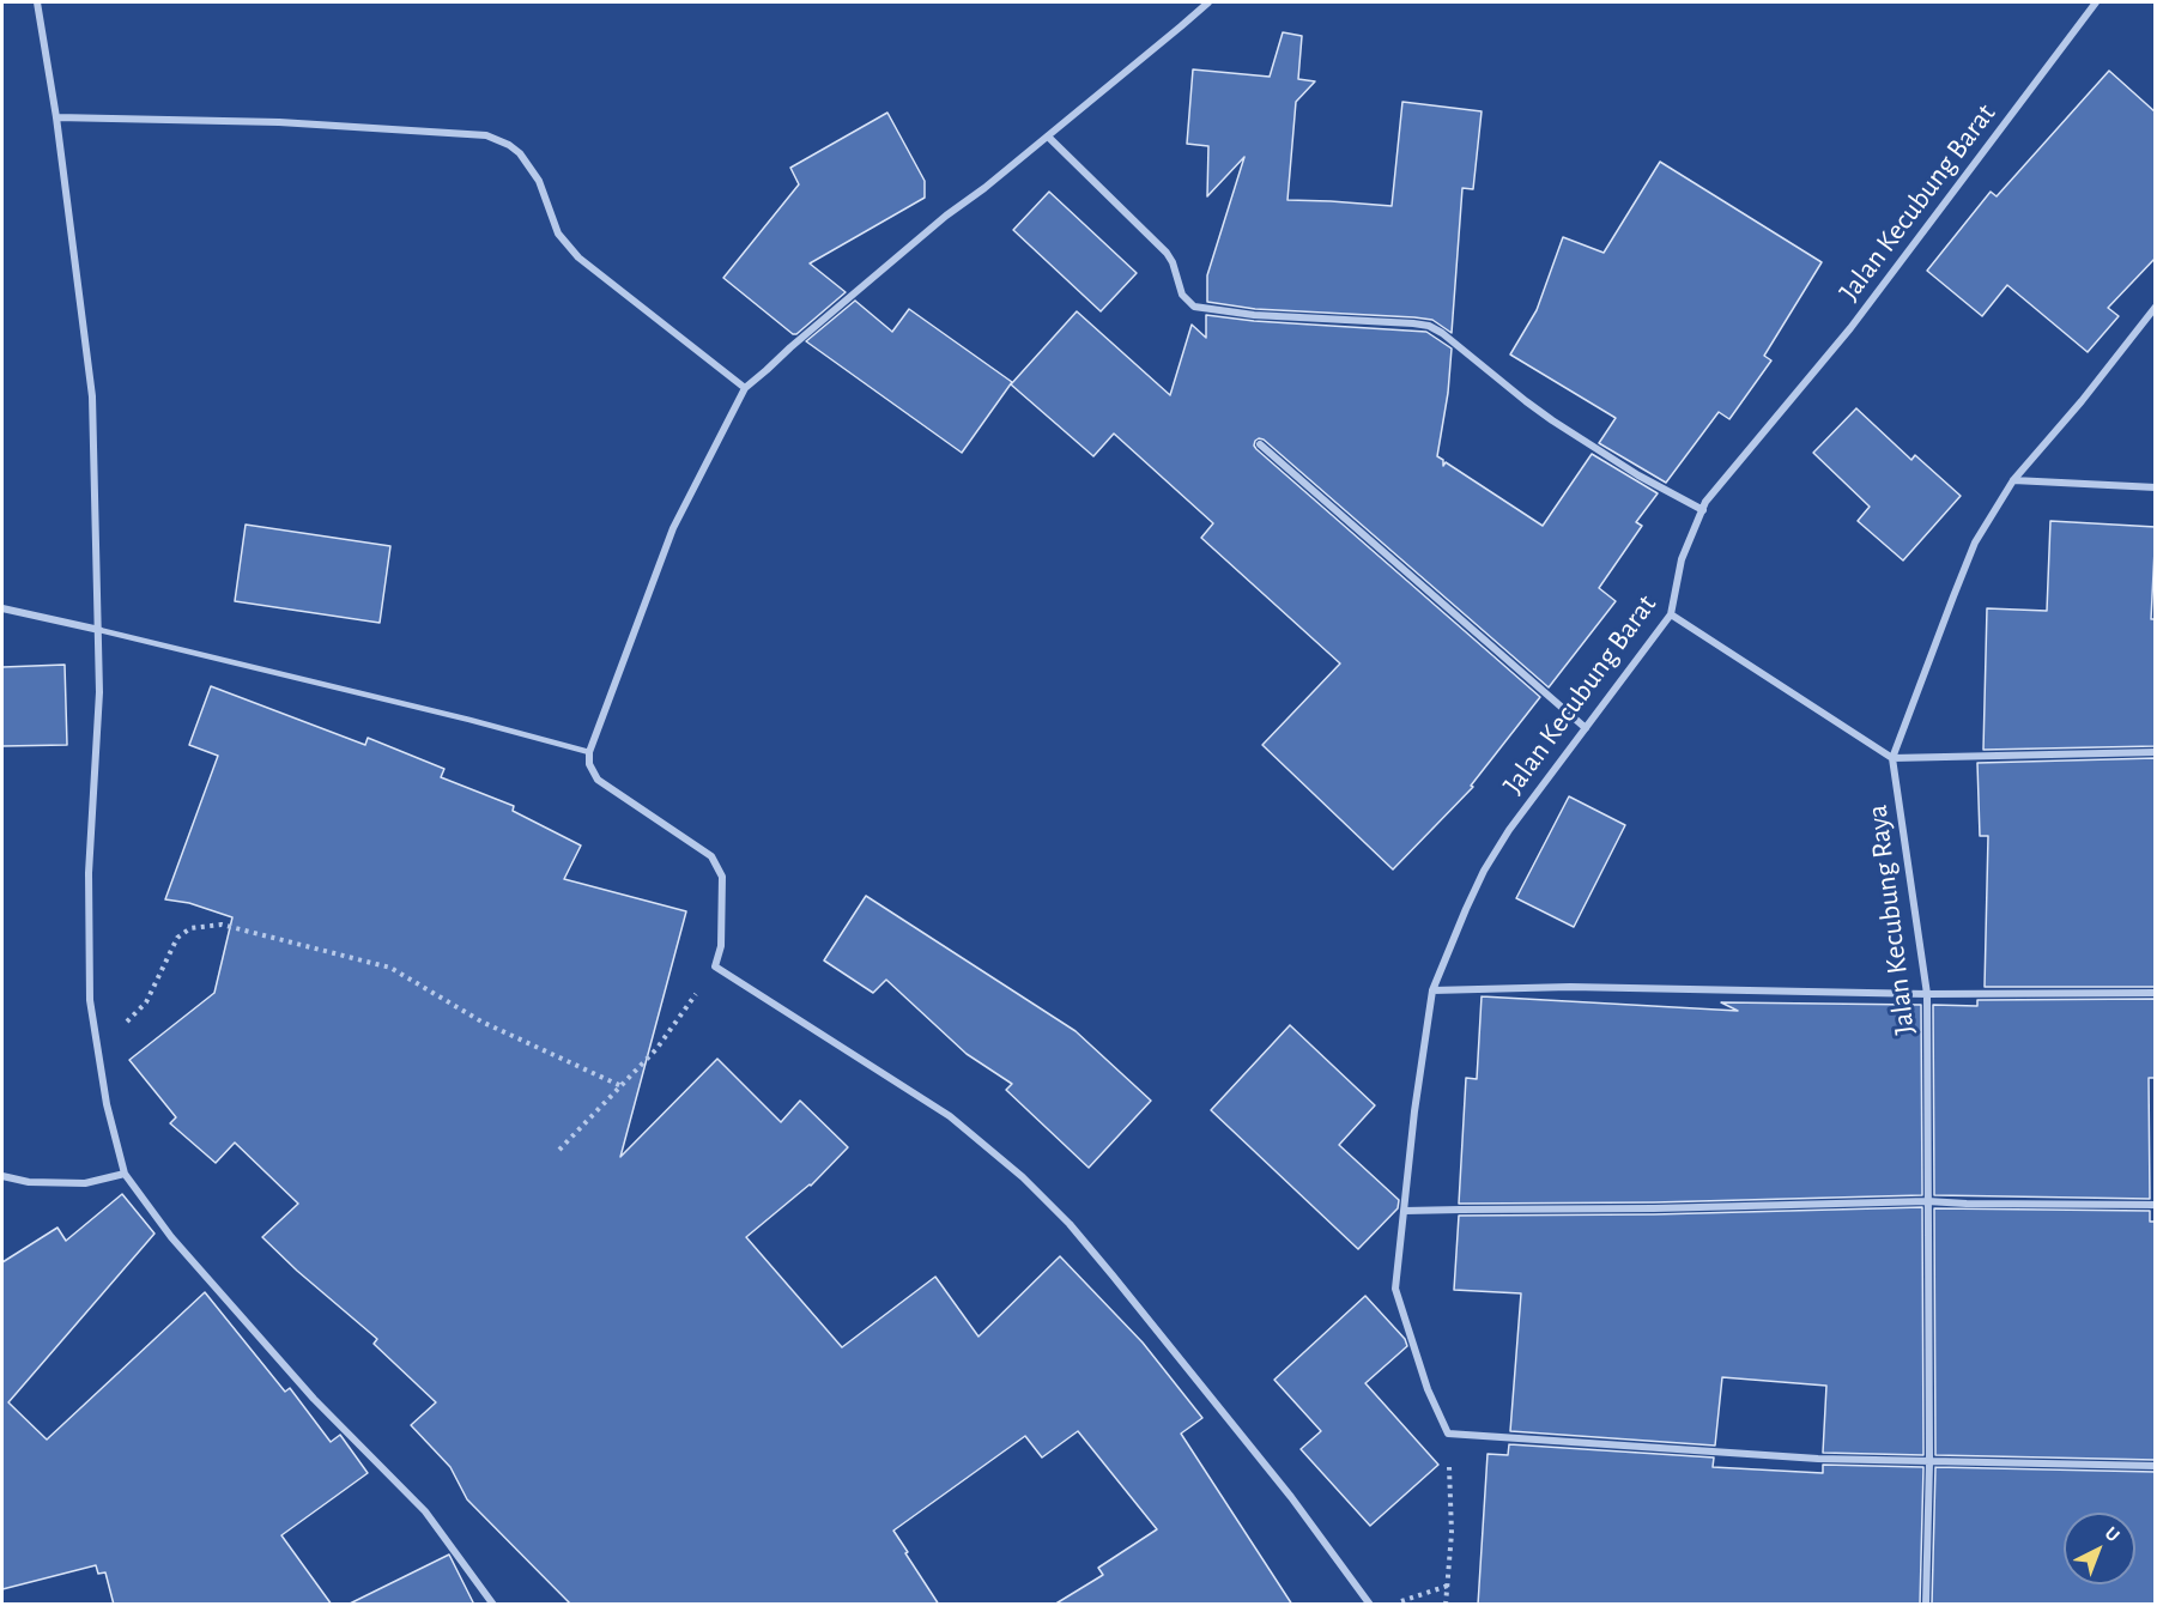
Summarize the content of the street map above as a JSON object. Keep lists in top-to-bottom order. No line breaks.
{"streets":{"street":["Jalan Kecubung Barat","Jalan Kecubung Raya"]},"north":"top right"}
